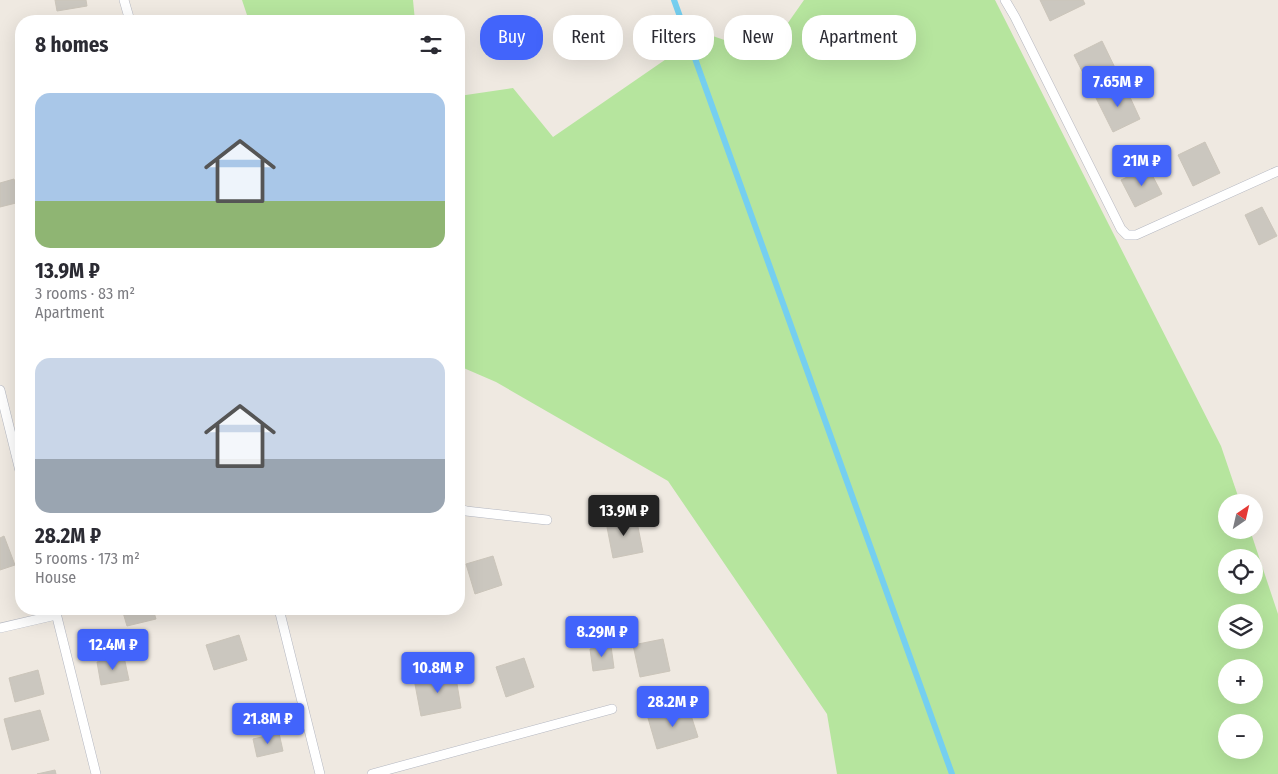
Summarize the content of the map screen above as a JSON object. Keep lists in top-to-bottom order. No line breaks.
{"north":"top right","page":{"chip":["Buy","Rent","Filters","New","Apartment"],"heading":"8 homes","price":["7.65M ₽","21M ₽","13.9M ₽","8.29M ₽","12.4M ₽","10.8M ₽","28.2M ₽","21.8M ₽"],"list":[{"name":"13.9M ₽","note":"3 rooms · 83 m² · Apartment"},{"name":"28.2M ₽","note":"5 rooms · 173 m² · House"}],"map_buttons":["+","−"]}}
